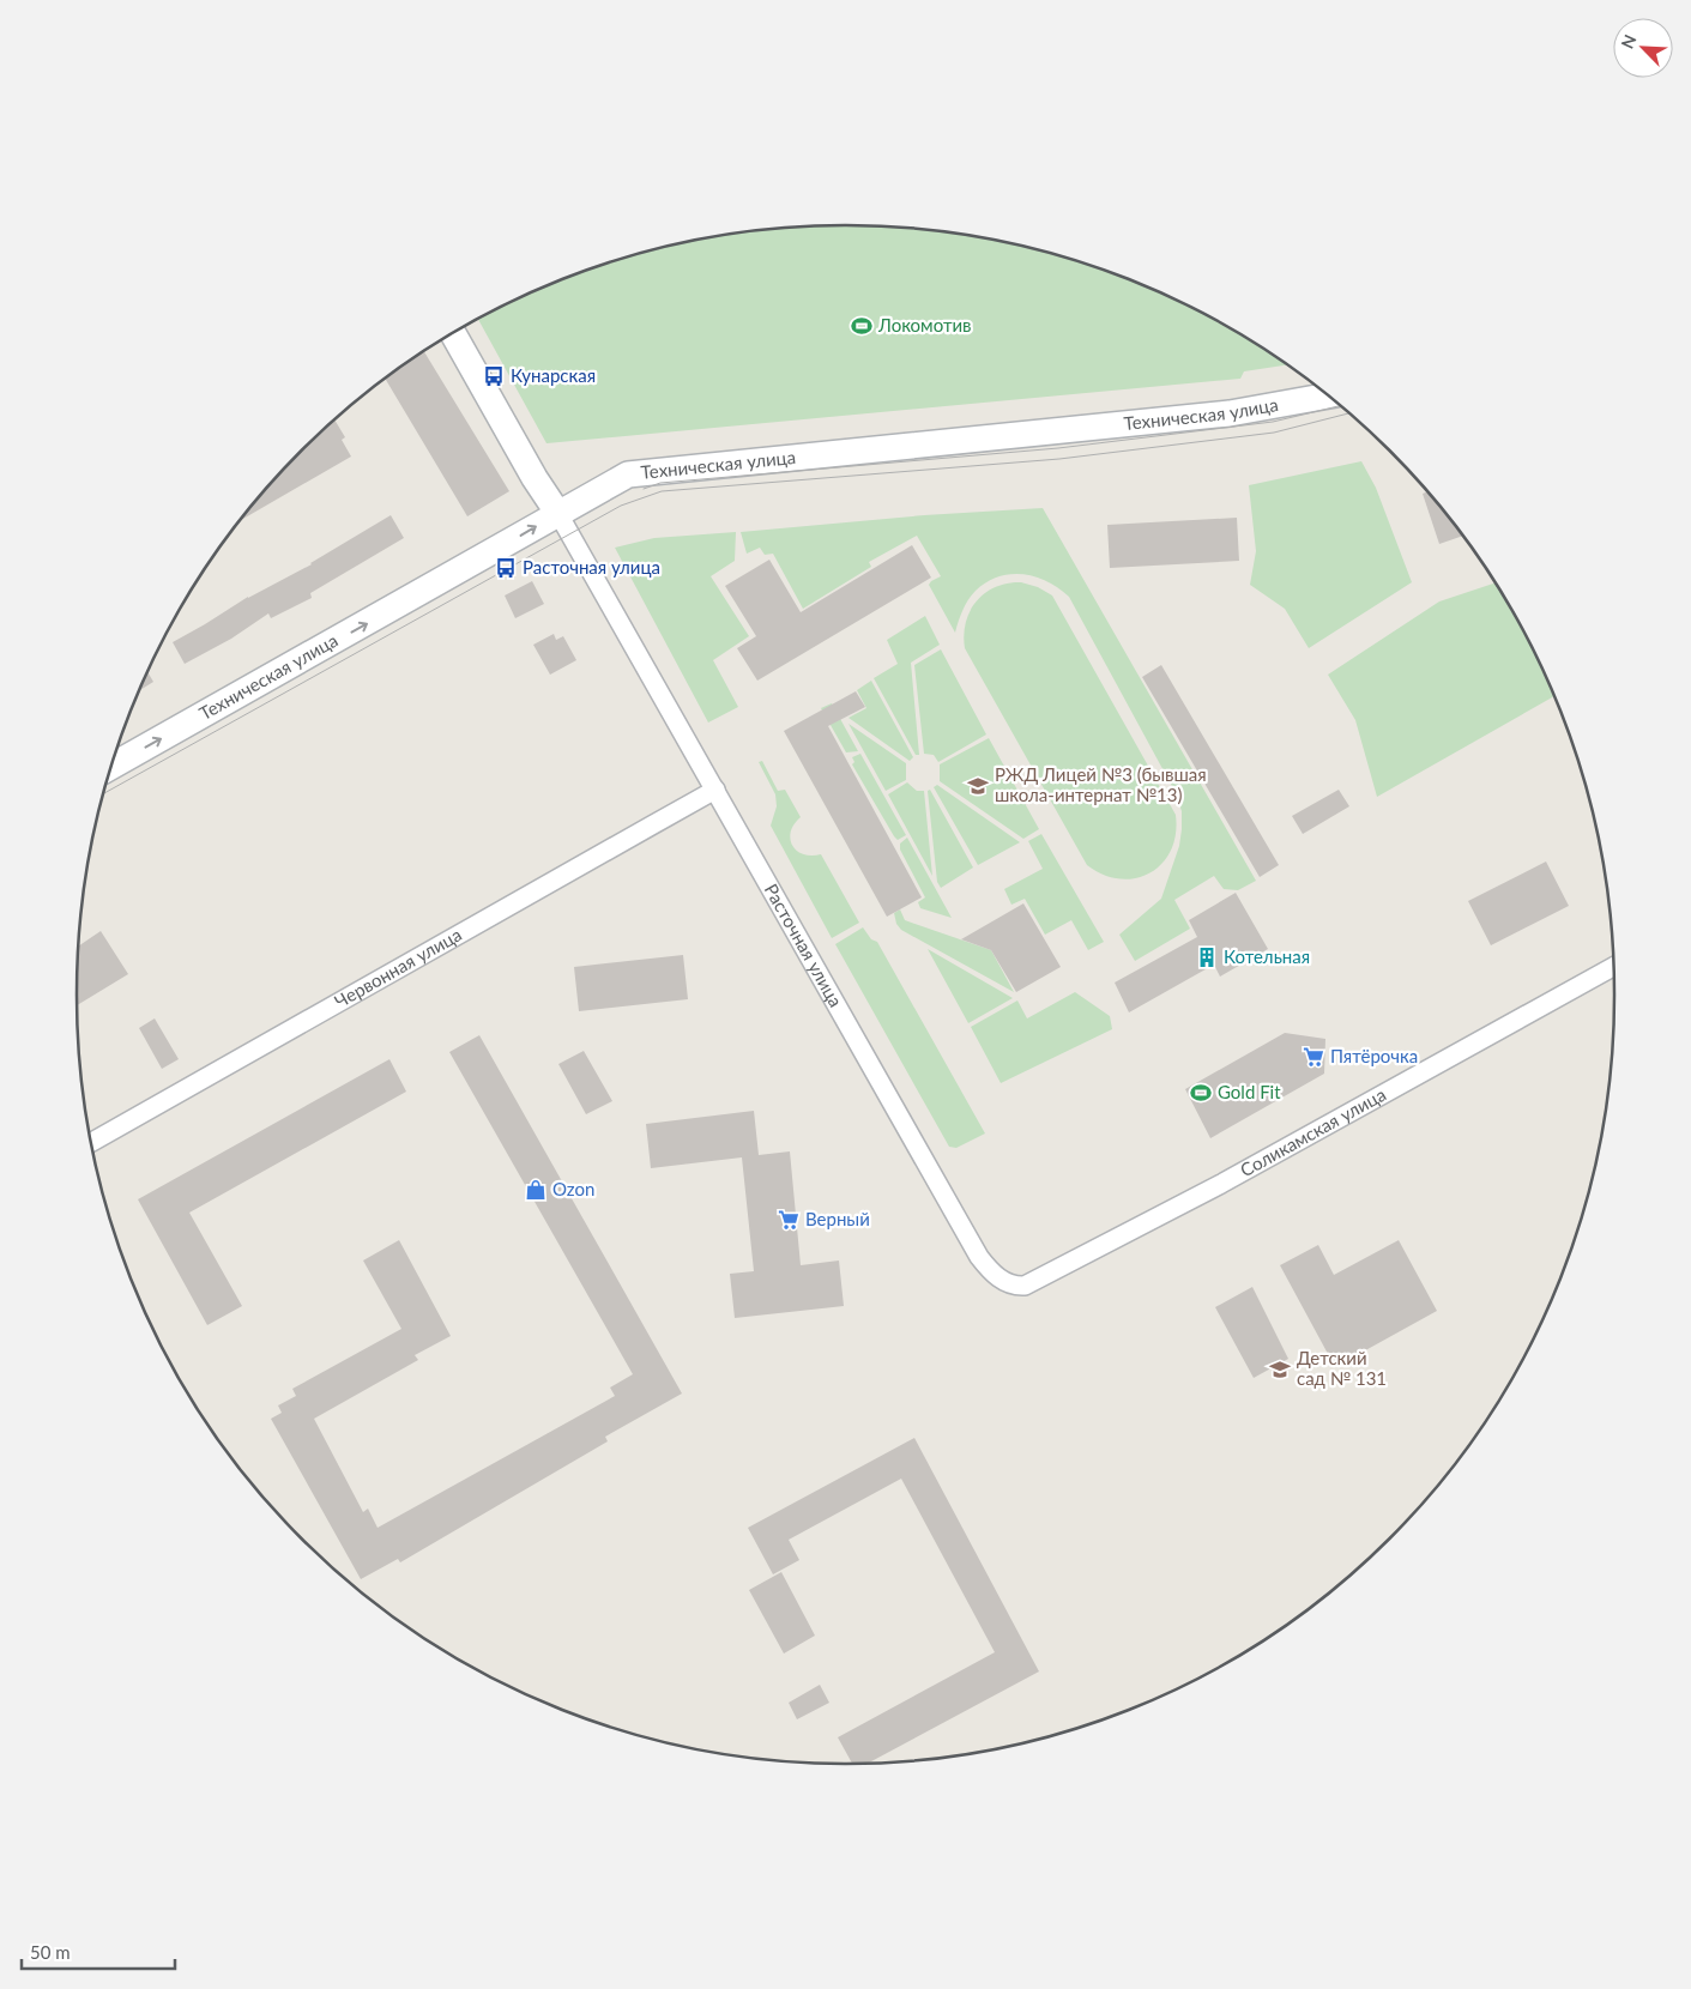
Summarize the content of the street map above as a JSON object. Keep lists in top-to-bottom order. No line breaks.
{"streets":{"main road":["Техническая улица","Расточная улица"],"street":["Червонная улица","Соликамская улица"]},"crossings":[["Техническая улица","Расточная улица"],["Расточная улица","Червонная улица"],["Расточная улица","Соликамская улица"]],"one_way":["Техническая улица"],"places":{"sports":["Локомотив","Gold Fit"],"bus stop":["Кунарская","Расточная улица"],"school or university":["РЖД Лицей №3 (бывшая школа-интернат №13)","Детский сад № 131"],"building":["Котельная"],"supermarket":["Пятёрочка","Верный"],"shop":["Ozon"]},"scale_bar":"50 m","north":"top left"}
